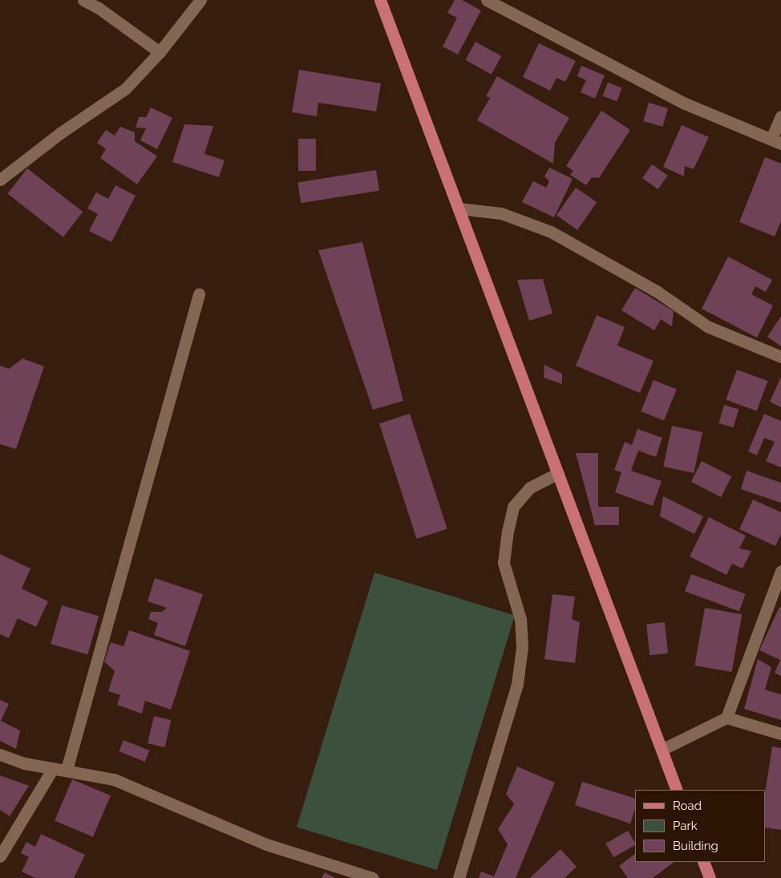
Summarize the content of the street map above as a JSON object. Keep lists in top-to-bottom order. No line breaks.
{"legend":["Road","Park","Building"]}
